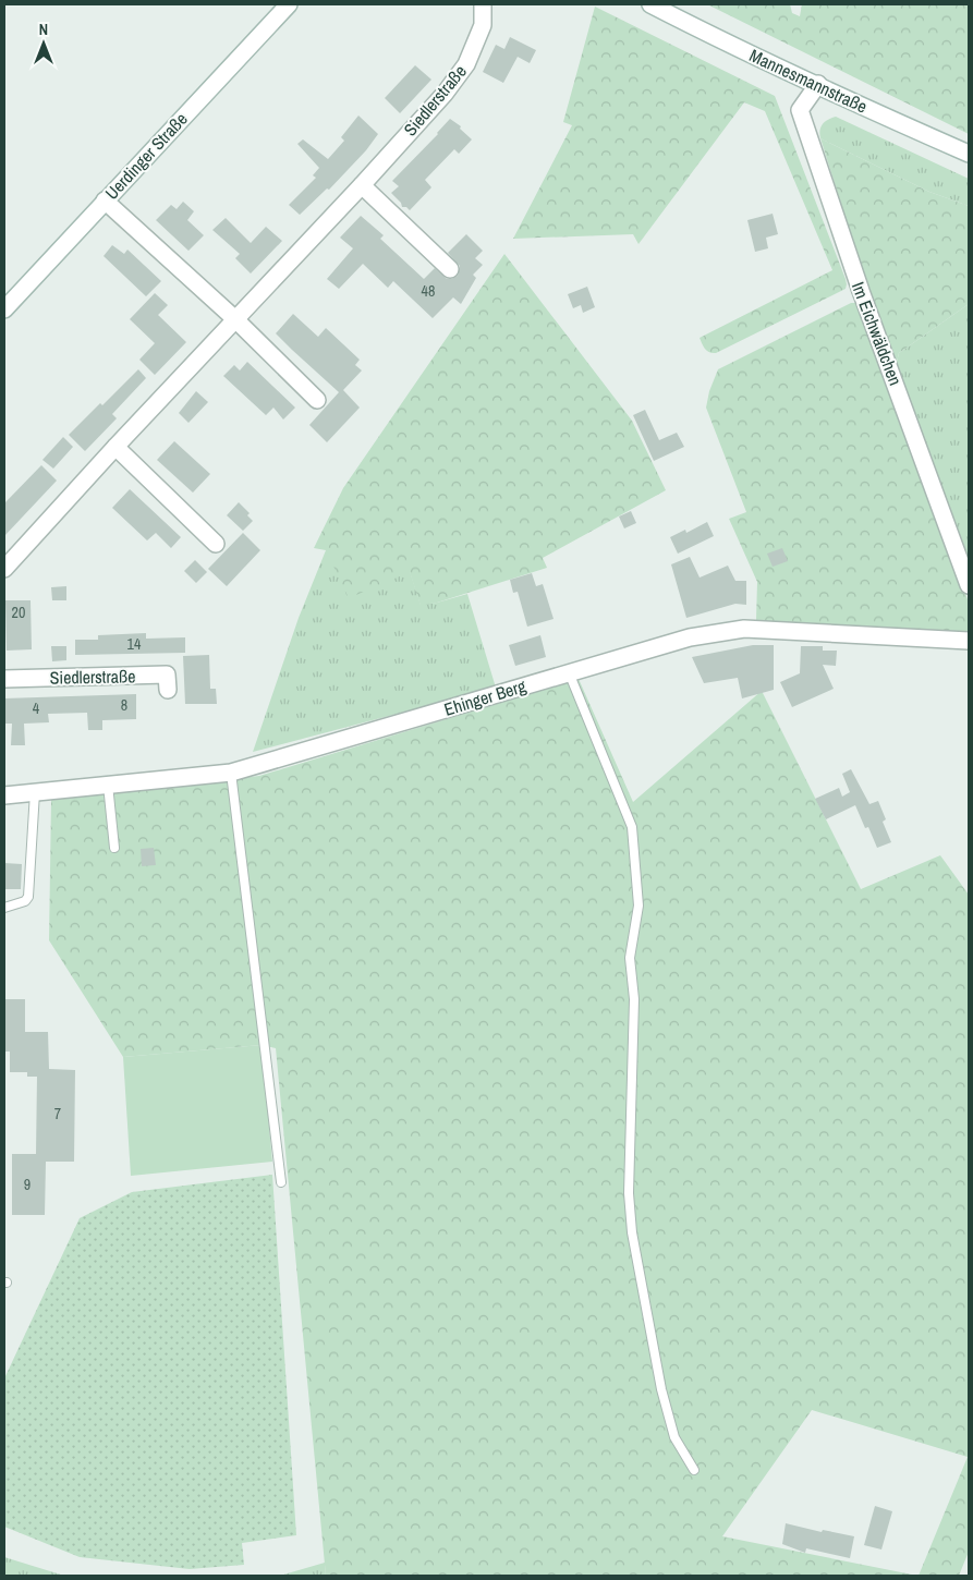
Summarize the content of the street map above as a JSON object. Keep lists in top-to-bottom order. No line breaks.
{"streets":{"street":["Mannesmannstraße","Siedlerstraße","Uerdinger Straße","Im Eichwäldchen","Ehinger Berg"]},"crossings":[["Mannesmannstraße","Im Eichwäldchen"]],"house_numbers":["48","20","14","8","4","7","9"],"north":"top"}
